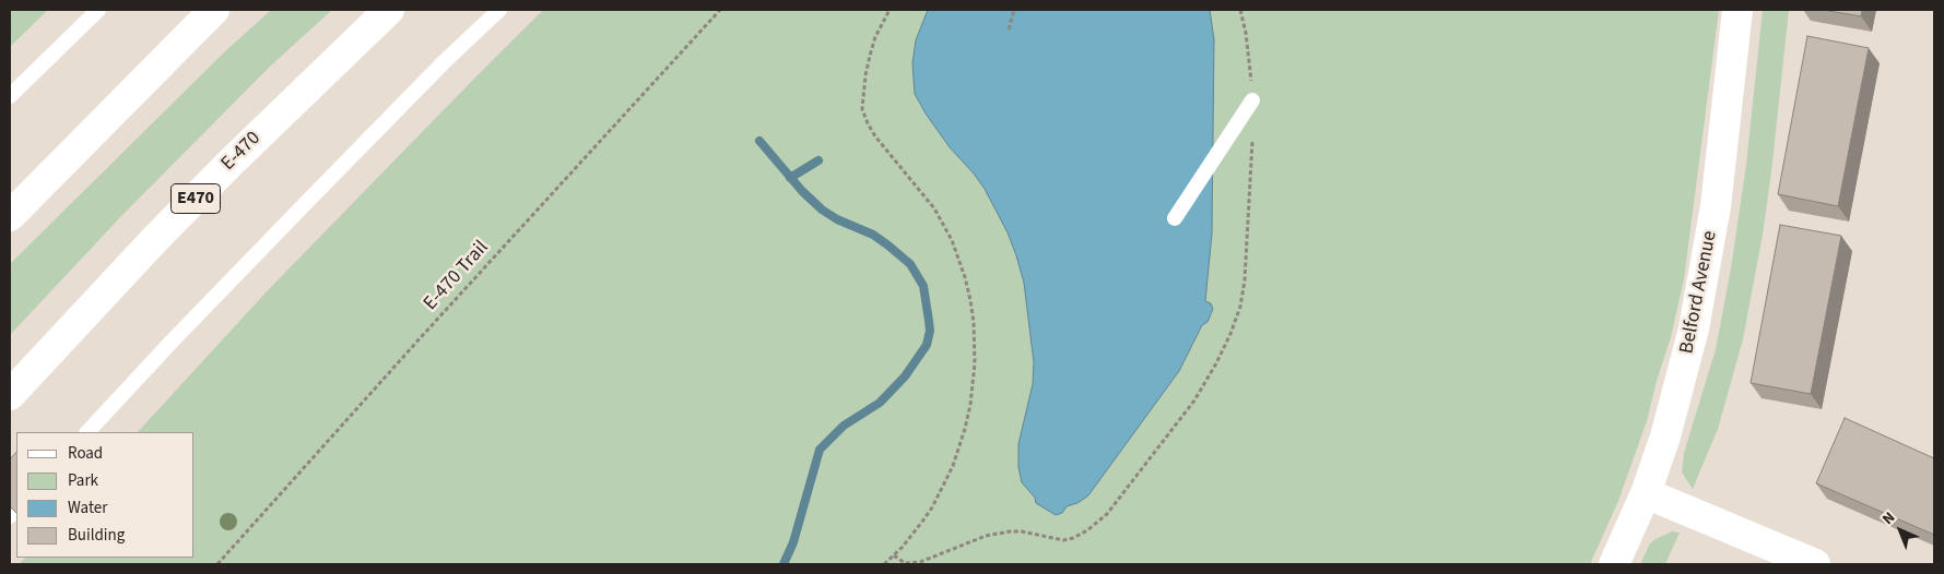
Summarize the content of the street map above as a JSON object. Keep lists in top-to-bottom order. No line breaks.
{"streets":{"main road":["E-470","E470","Belford Avenue"],"path":["E-470 Trail"]},"legend":["Road","Park","Water","Building"],"north":"top left"}
